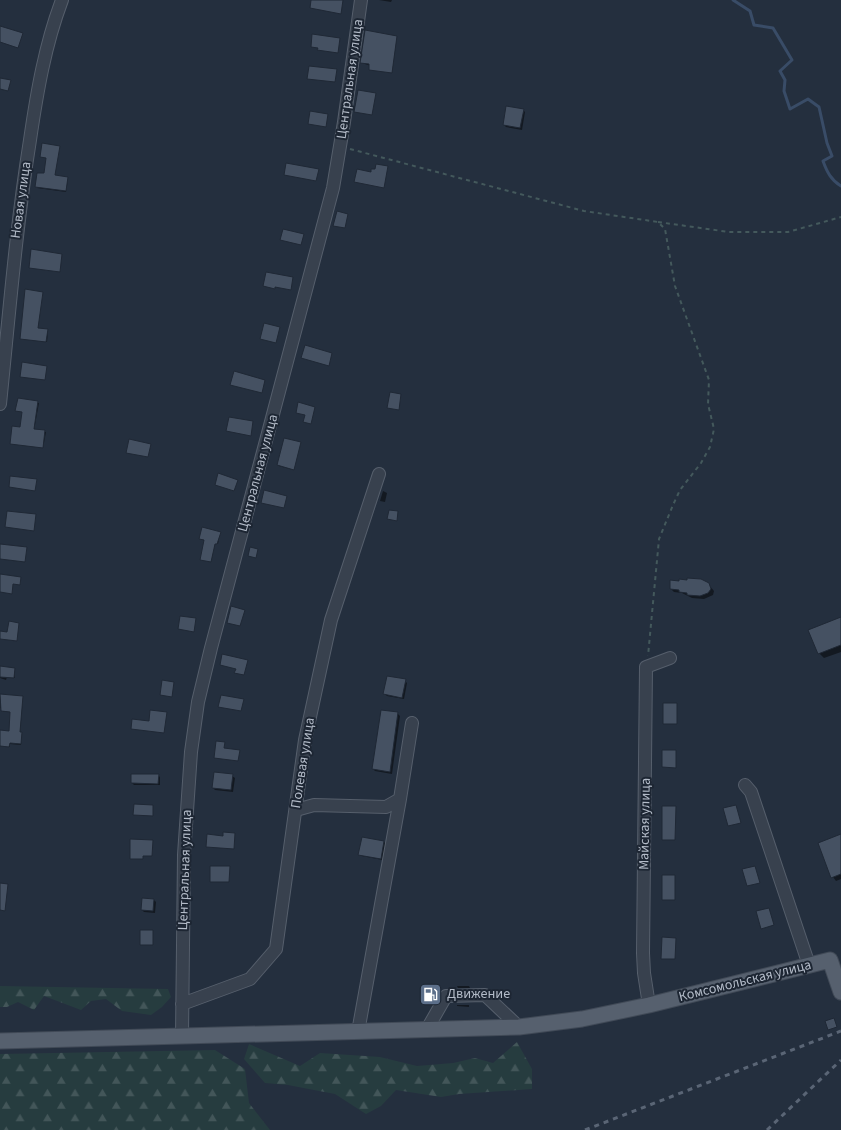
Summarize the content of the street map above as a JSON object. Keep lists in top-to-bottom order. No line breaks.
{"streets":{"main road":["Комсомольская улица"],"street":["Центральная улица","Новая улица","Полевая улица","Майская улица"]},"crossings":[["Центральная улица","Полевая улица"],["Центральная улица","Комсомольская улица"],["Майская улица","Комсомольская улица"]],"places":{"fuel station":["Движение"]}}
